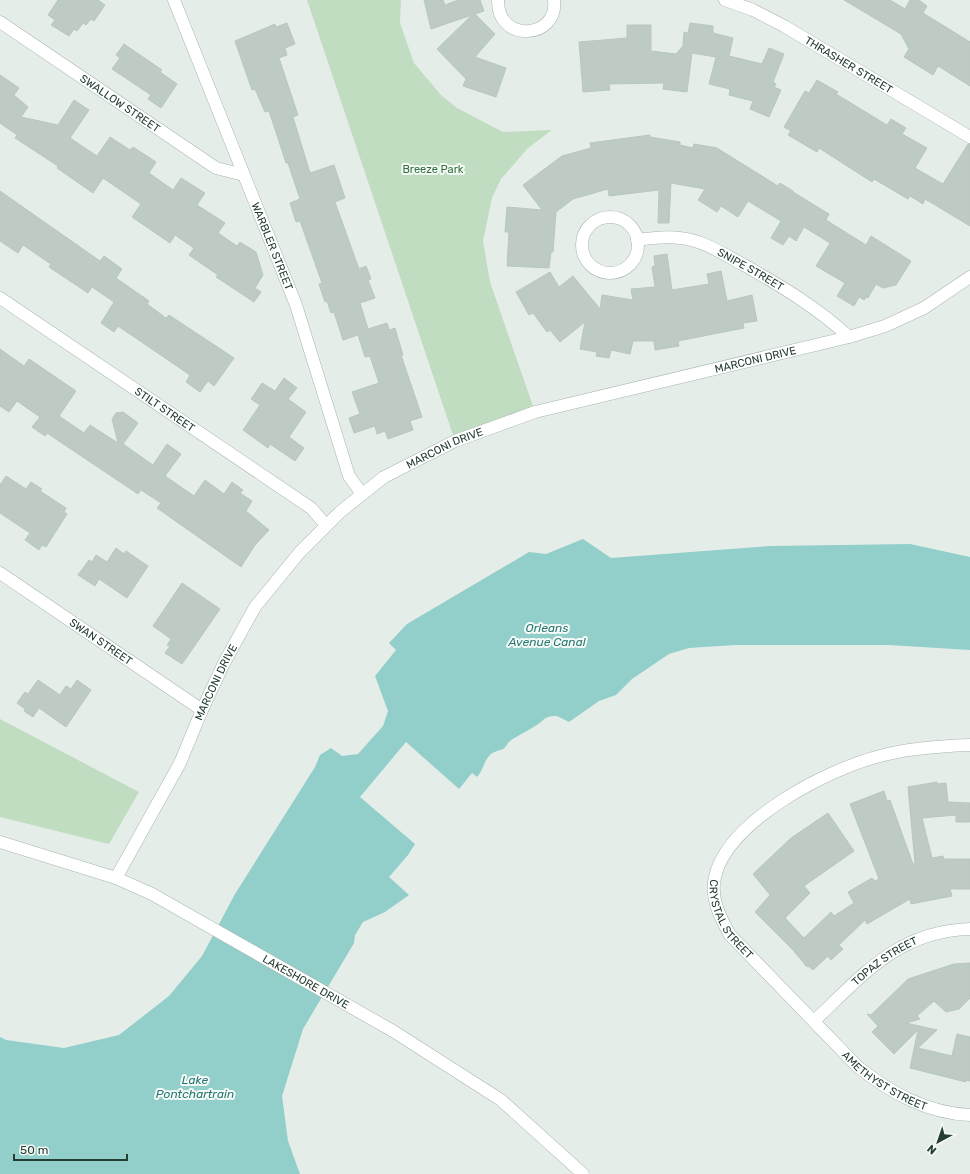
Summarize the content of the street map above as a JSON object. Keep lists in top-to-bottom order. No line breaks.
{"streets":{"street":["THRASHER STREET","SWALLOW STREET","WARBLER STREET","SNIPE STREET","MARCONI DRIVE","STILT STREET","SWAN STREET","CRYSTAL STREET","TOPAZ STREET","LAKESHORE DRIVE","AMETHYST STREET"]},"crossings":[["SWALLOW STREET","WARBLER STREET"],["WARBLER STREET","MARCONI DRIVE"],["SNIPE STREET","MARCONI DRIVE"],["MARCONI DRIVE","STILT STREET"],["MARCONI DRIVE","SWAN STREET"],["MARCONI DRIVE","LAKESHORE DRIVE"],["CRYSTAL STREET","TOPAZ STREET"],["CRYSTAL STREET","AMETHYST STREET"],["TOPAZ STREET","AMETHYST STREET"]],"water":["Orleans Avenue Canal","Lake Pontchartrain"],"parks":["Breeze Park"],"scale_bar":"50 m","north":"bottom left"}
